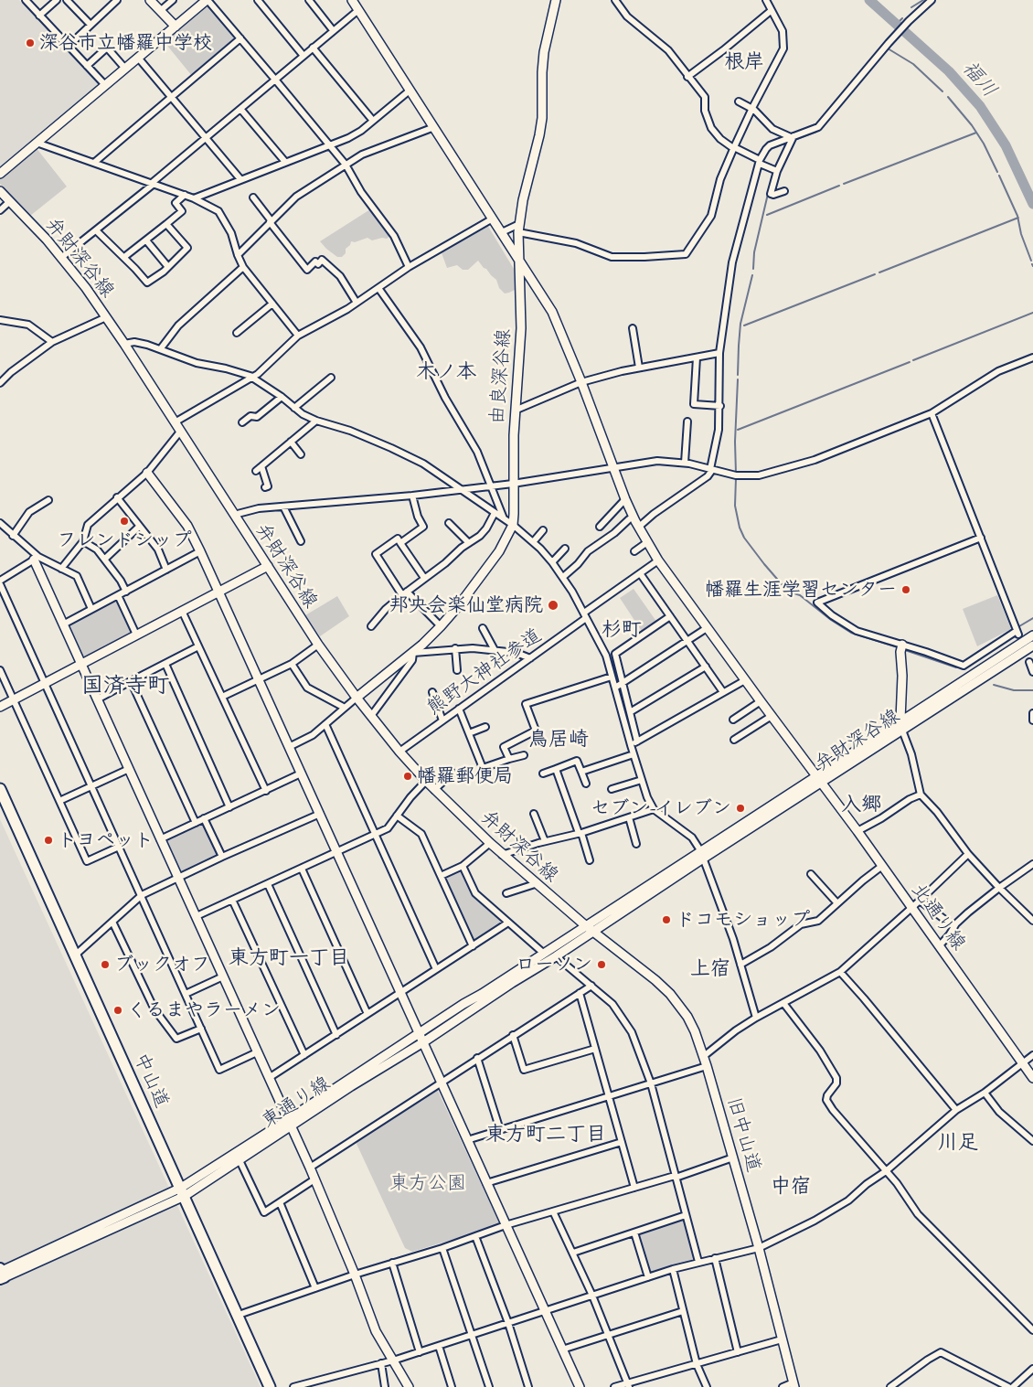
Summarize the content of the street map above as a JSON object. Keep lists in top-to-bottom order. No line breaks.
{"streets":{"highway":["中山道"],"street":["弁財深谷線","由良深谷線","熊野大神社参道","北通り線","東通り線","旧中山道"]},"crossings":[["弁財深谷線","由良深谷線"],["弁財深谷線","熊野大神社参道"],["弁財深谷線","北通り線"],["弁財深谷線","東通り線"],["弁財深谷線","旧中山道"],["由良深谷線","北通り線"],["熊野大神社参道","北通り線"],["中山道","東通り線"],["東通り線","旧中山道"]],"districts":["根岸","木ノ本","杉町","国済寺町","鳥居崎","入郷","東方町一丁目","上宿","東方町二丁目","川足","中宿"],"water":["福川"],"parks":["東方公園"],"places":["深谷市立幡羅中学校","フレンドシップ","幡羅生涯学習センター","邦央会楽仙堂病院","幡羅郵便局","セブン-イレブン","トヨペット","ドコモショップ","ブックオフ","ローソン","くるまやラーメン"]}
